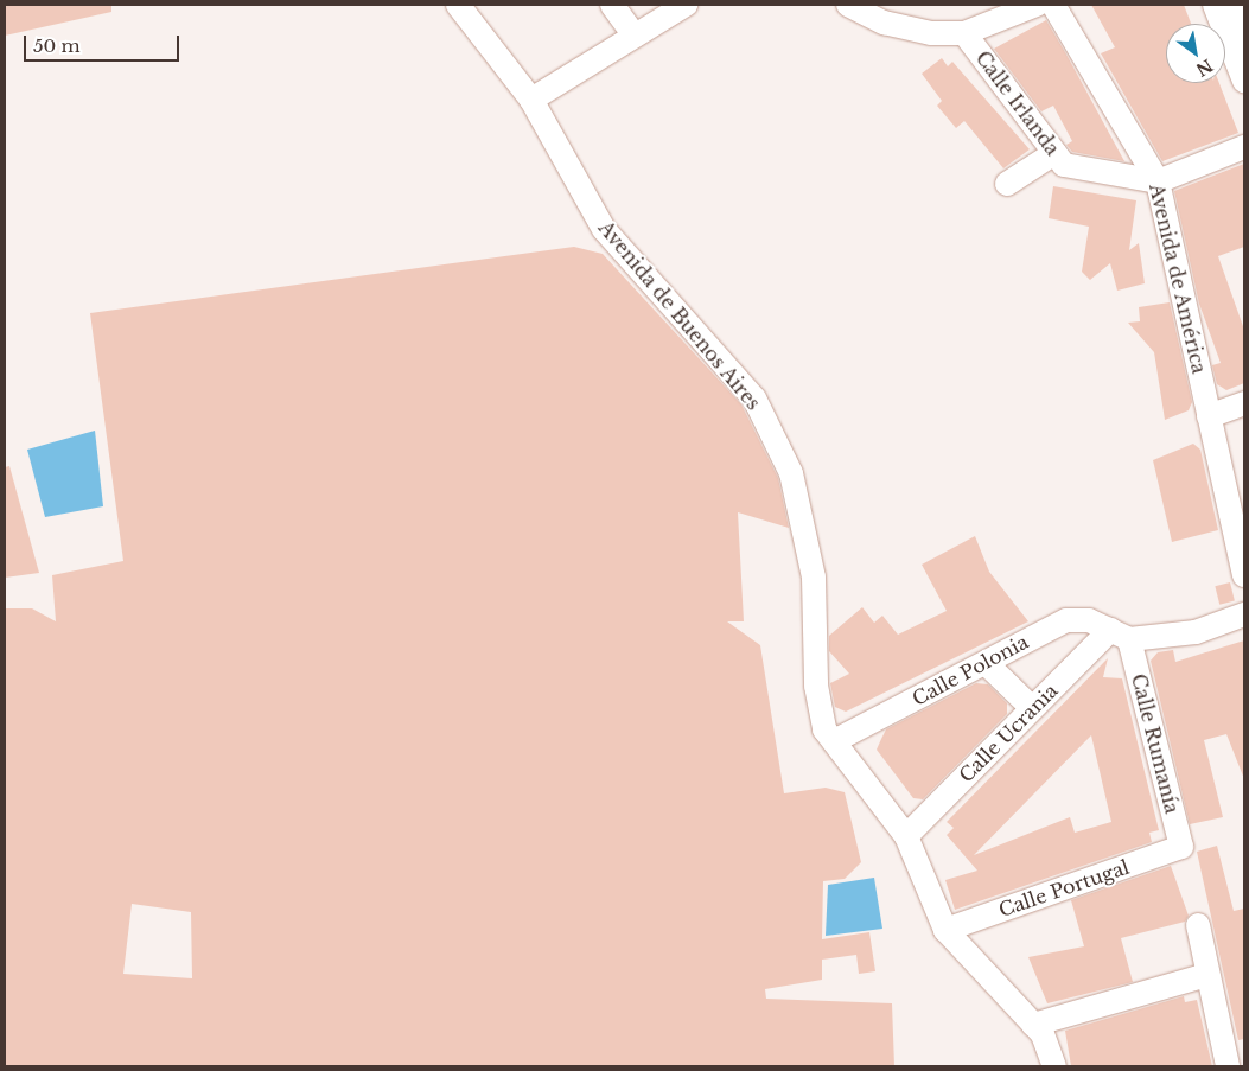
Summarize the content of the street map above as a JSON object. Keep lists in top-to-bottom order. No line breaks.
{"streets":{"street":["Calle Irlanda","Avenida de América","Avenida de Buenos Aires","Calle Polonia","Calle Ucrania","Calle Rumanía","Calle Portugal"]},"crossings":[["Calle Irlanda","Avenida de América"],["Avenida de Buenos Aires","Calle Polonia"],["Calle Polonia","Calle Ucrania"],["Calle Polonia","Calle Rumanía"],["Calle Ucrania","Calle Rumanía"],["Calle Rumanía","Calle Portugal"]],"scale_bar":"50 m","north":"bottom right"}
